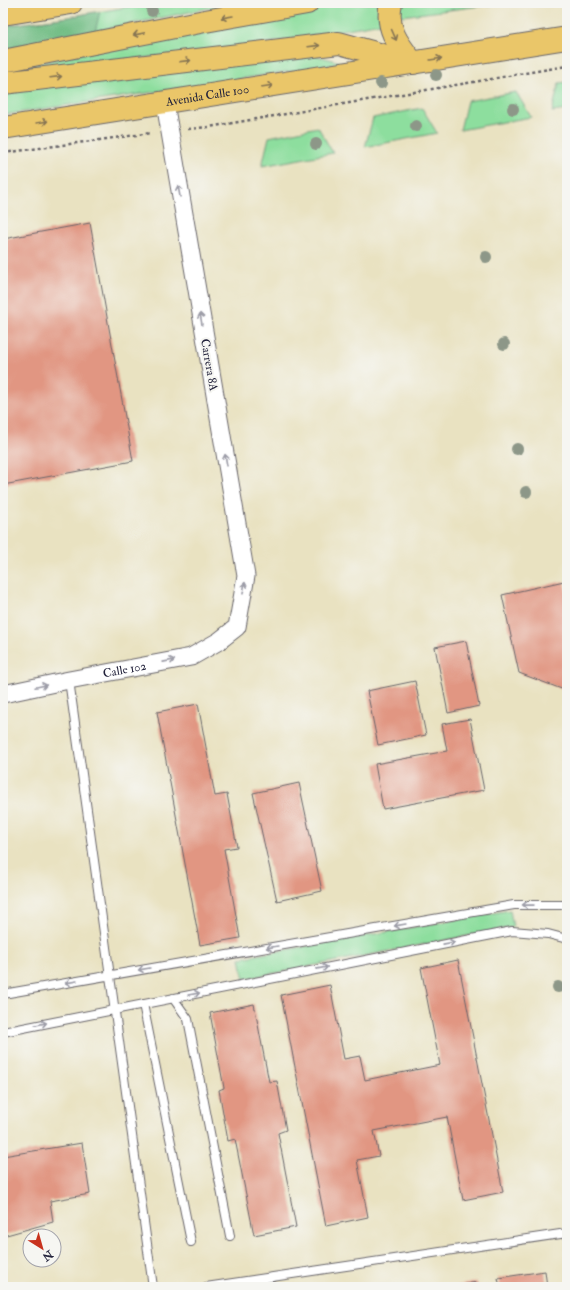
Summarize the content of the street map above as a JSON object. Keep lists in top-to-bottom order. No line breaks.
{"streets":{"main road":["Avenida Calle 100"],"street":["Carrera 8A","Calle 102"]},"crossings":[["Avenida Calle 100","Carrera 8A"],["Carrera 8A","Calle 102"]],"one_way":["Carrera 8A","Calle 102"],"north":"bottom right"}
